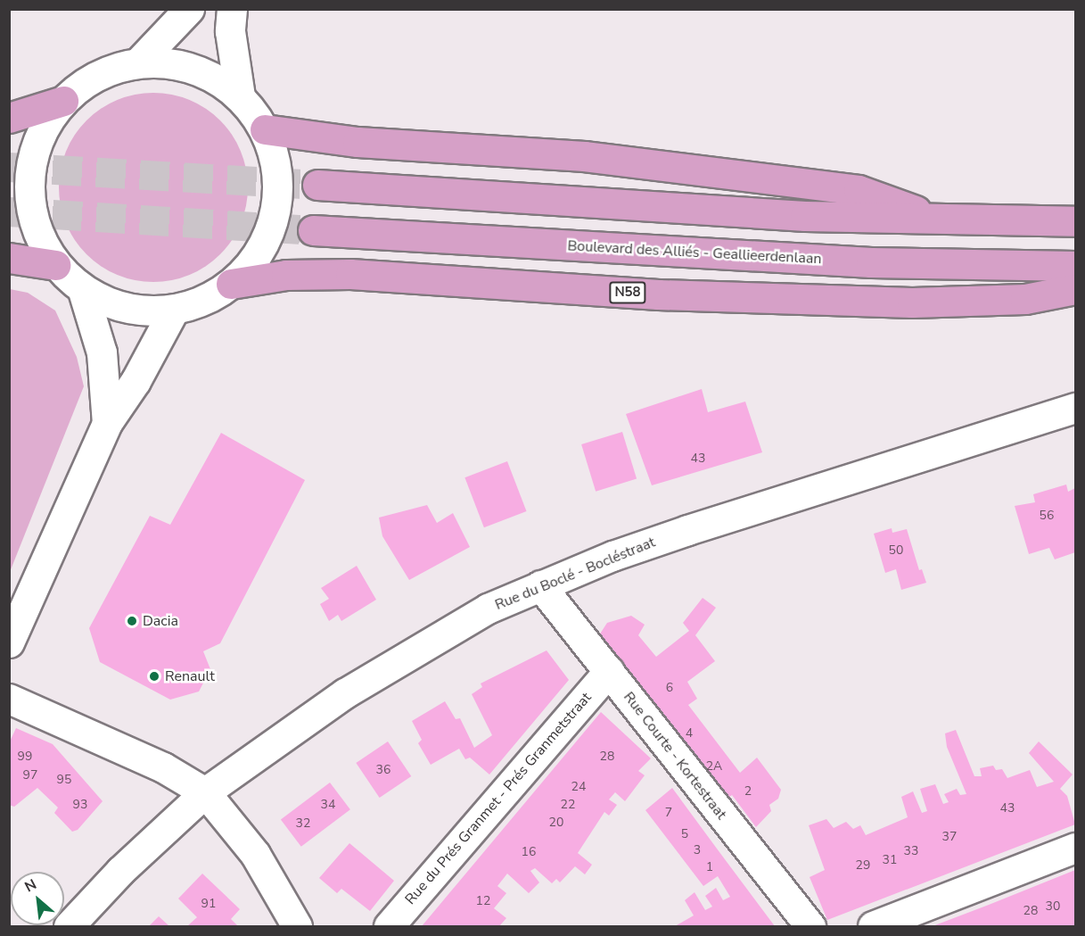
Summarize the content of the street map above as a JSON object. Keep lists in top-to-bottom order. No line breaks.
{"streets":{"highway":["Boulevard des Alliés - Geallieerdenlaan","N58"],"street":["Rue du Boclé - Bocléstraat","Rue Courte - Kortestraat","Rue du Prés Granmet - Prés Granmetstraat"]},"crossings":[["Rue du Boclé - Bocléstraat","Rue Courte - Kortestraat"],["Rue Courte - Kortestraat","Rue du Prés Granmet - Prés Granmetstraat"]],"places":["Dacia","Renault"],"house_numbers":["43","56","50","6","4","99","28","2A","36","97","95","24","2","93","34","22","43","7","20","32","5","37","3","33","16","31","29","1","12","91","30","28"],"north":"top left"}
